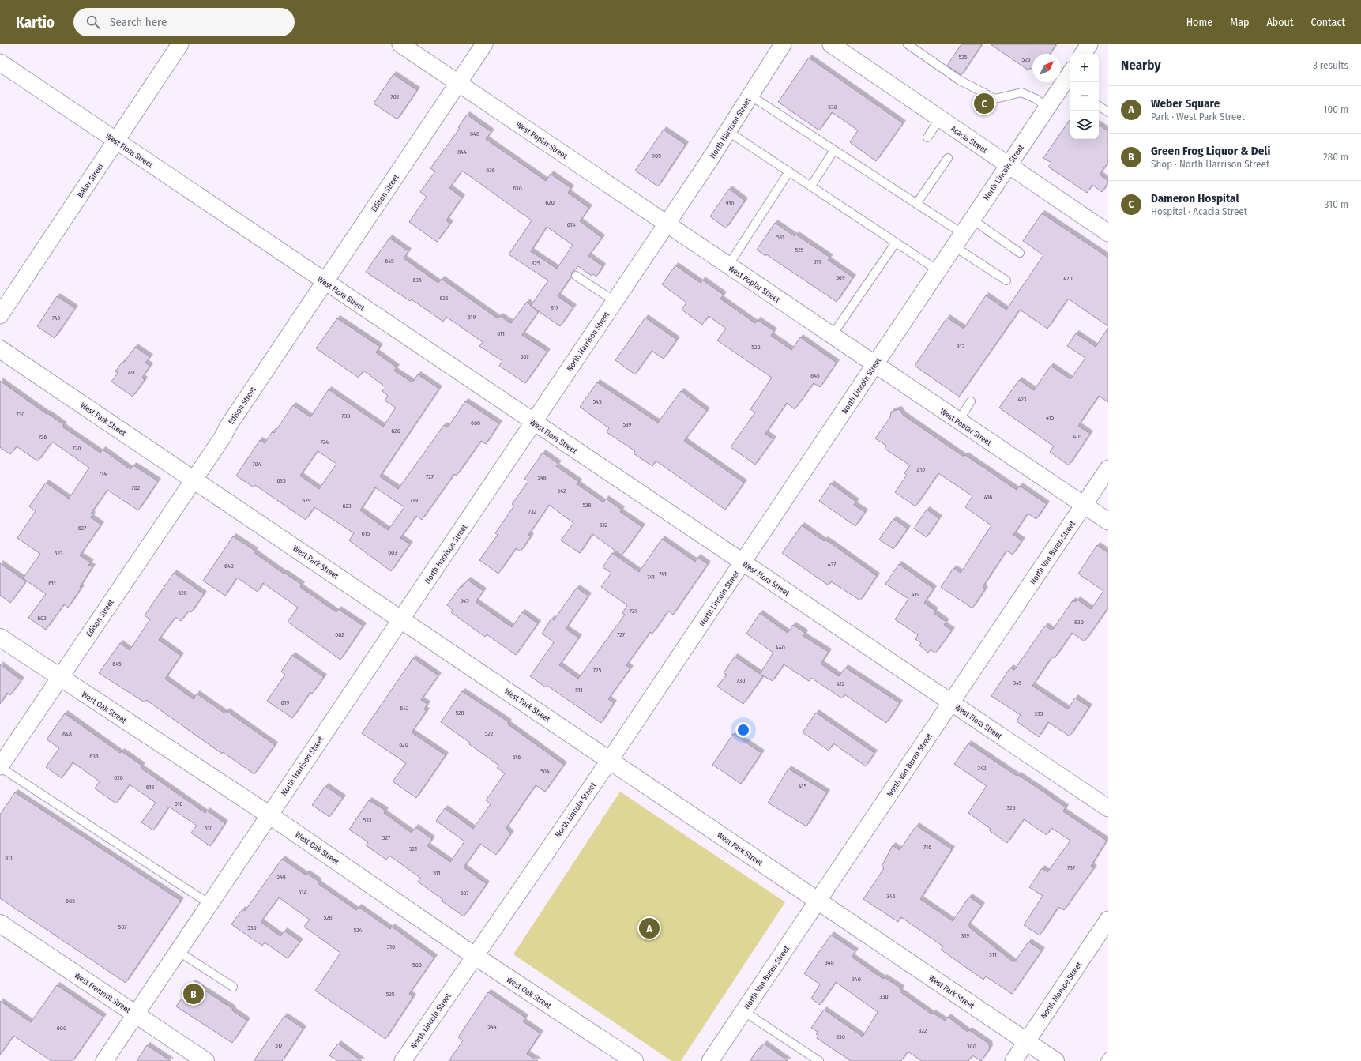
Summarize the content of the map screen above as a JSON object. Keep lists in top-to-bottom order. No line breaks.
{"streets":{"street":["North Harrison Street","Acacia Street","West Poplar Street","West Flora Street","North Lincoln Street","Baker Street","Edison Street","West Park Street","North Van Buren Street","West Oak Street","North Monroe Street","West Fremont Street"]},"crossings":[["North Harrison Street","West Poplar Street"],["North Harrison Street","West Flora Street"],["North Harrison Street","West Park Street"],["North Harrison Street","West Oak Street"],["North Harrison Street","West Fremont Street"],["Acacia Street","North Lincoln Street"],["West Poplar Street","North Lincoln Street"],["West Poplar Street","Edison Street"],["West Poplar Street","North Van Buren Street"],["West Flora Street","North Lincoln Street"],["West Flora Street","Baker Street"],["West Flora Street","Edison Street"],["West Flora Street","North Van Buren Street"],["North Lincoln Street","West Park Street"],["North Lincoln Street","West Oak Street"],["Edison Street","West Park Street"],["Edison Street","West Oak Street"],["West Park Street","North Van Buren Street"],["West Park Street","North Monroe Street"]],"house_numbers":["525","525","702","530","848","844","905","636","630","620","910","614","531","525","645","519","825","509","420","635","625","817","619","743","611","912","520","607","721","845","423","545","730","730","415","608","539","620","401","726","724","720","704","432","714","727","548","635","702","542","416","629","719","538","623","732","532","627","615","603","623","437","640","741","741","611","628","419","545","729","603","830","602","727","440","645","725","730","345","422","511","619","642","528","335","522","648","620","638","516","342","504","626","415","618","616","326","533","610","527","716","521","611","737","511","548","534","607","345","605","528","507","530","524","319","510","311","348","500","340","525","330","544","600","322","630","517","300"],"north":"top right","page":{"header":"Kartio","search":"Search here","nav":["Home","Map","About","Contact"],"heading":["Nearby","3 results"],"map_buttons":["+","−"],"list":[{"mark":"A","name":"Weber Square","note":"Park · West Park Street","value":"100 m"},{"mark":"B","name":"Green Frog Liquor & Deli","note":"Shop · North Harrison Street","value":"280 m"},{"mark":"C","name":"Dameron Hospital","note":"Hospital · Acacia Street","value":"310 m"}],"pins":["C","A","B"]}}
